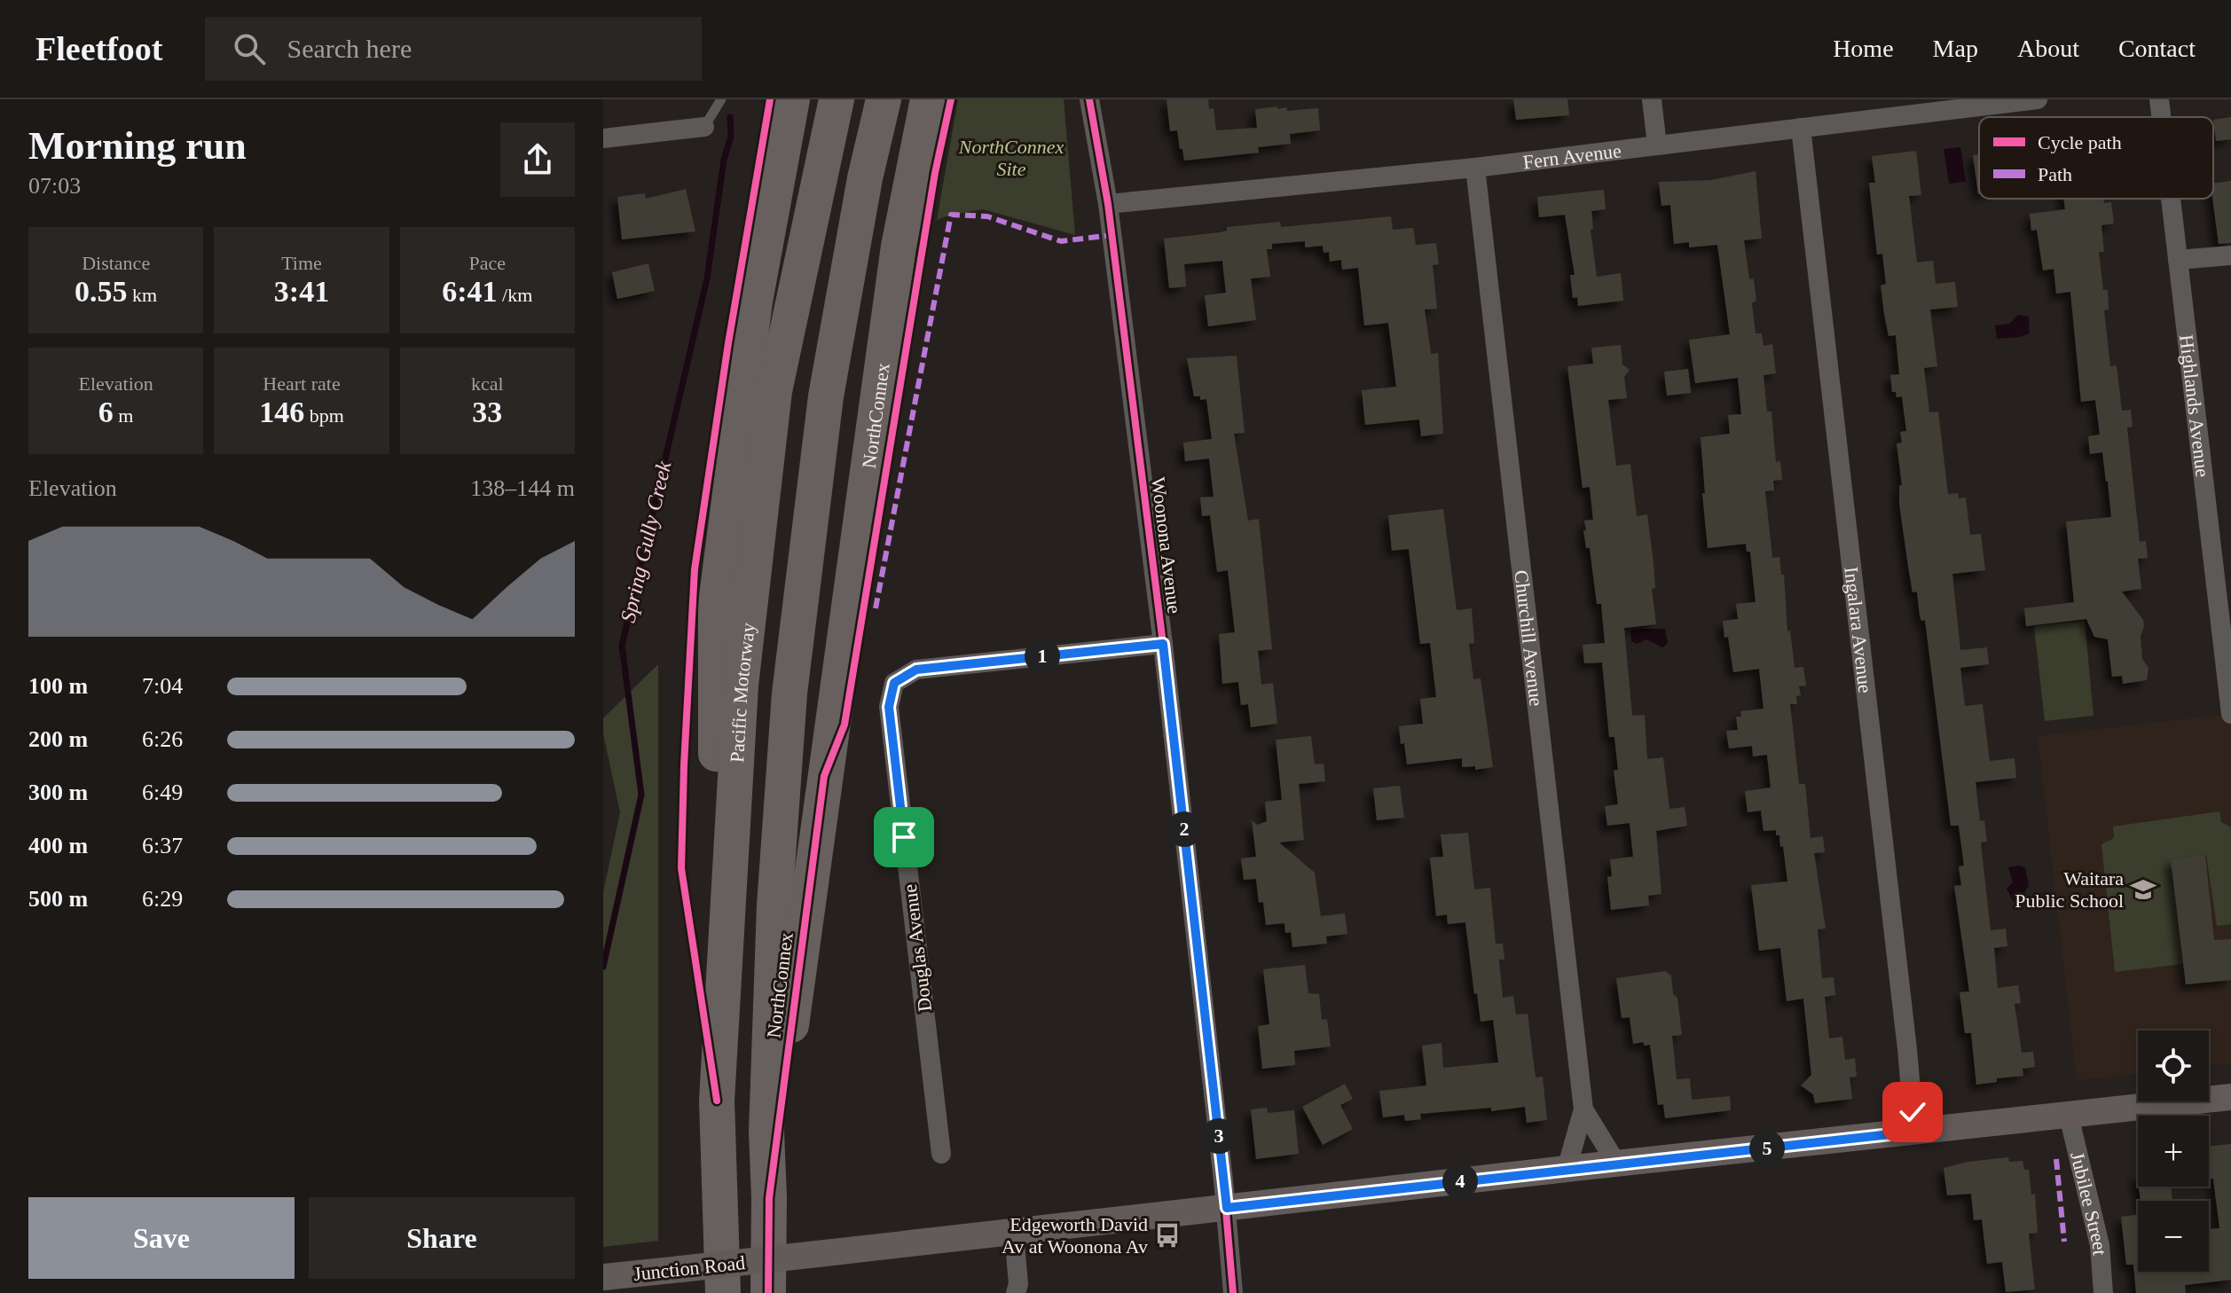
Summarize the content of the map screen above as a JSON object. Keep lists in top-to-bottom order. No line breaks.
{"streets":{"highway":["NorthConnex","Pacific Motorway"],"main road":["Junction Road"],"street":["Fern Avenue","Highlands Avenue","Woonona Avenue","Ingalara Avenue","Churchill Avenue","Douglas Avenue","Jubilee Street"]},"crossings":[["Fern Avenue","Woonona Avenue"],["Fern Avenue","Ingalara Avenue"],["Fern Avenue","Churchill Avenue"],["Woonona Avenue","Douglas Avenue"],["Woonona Avenue","Junction Road"],["Ingalara Avenue","Junction Road"],["Churchill Avenue","Junction Road"],["Jubilee Street","Junction Road"]],"water":["Spring Gully Creek"],"parks":["NorthConnex Site"],"places":{"school or university":["Waitara Public School"],"bus stop":["Edgeworth David Av at Woonona Av"]},"legend":["Cycle path","Path"],"page":{"header":"Fleetfoot","search":"Search here","nav":["Home","Map","About","Contact"],"heading":["Morning run","07:03"],"stats":[["Distance","0.55 km"],["Time","3:41"],["Pace","6:41 /km"],["Elevation","6 m"],["Heart rate","146 bpm"],["kcal","33"]],"chart":["Elevation","138–144 m"],"pins":["1","2","3","5","4"],"list":[{"name":"100 m","note":"7:04"},{"name":"200 m","note":"6:26"},{"name":"300 m","note":"6:49"},{"name":"400 m","note":"6:37"},{"name":"500 m","note":"6:29"}],"map_buttons":["+","−"],"buttons":["Save","Share"]}}
